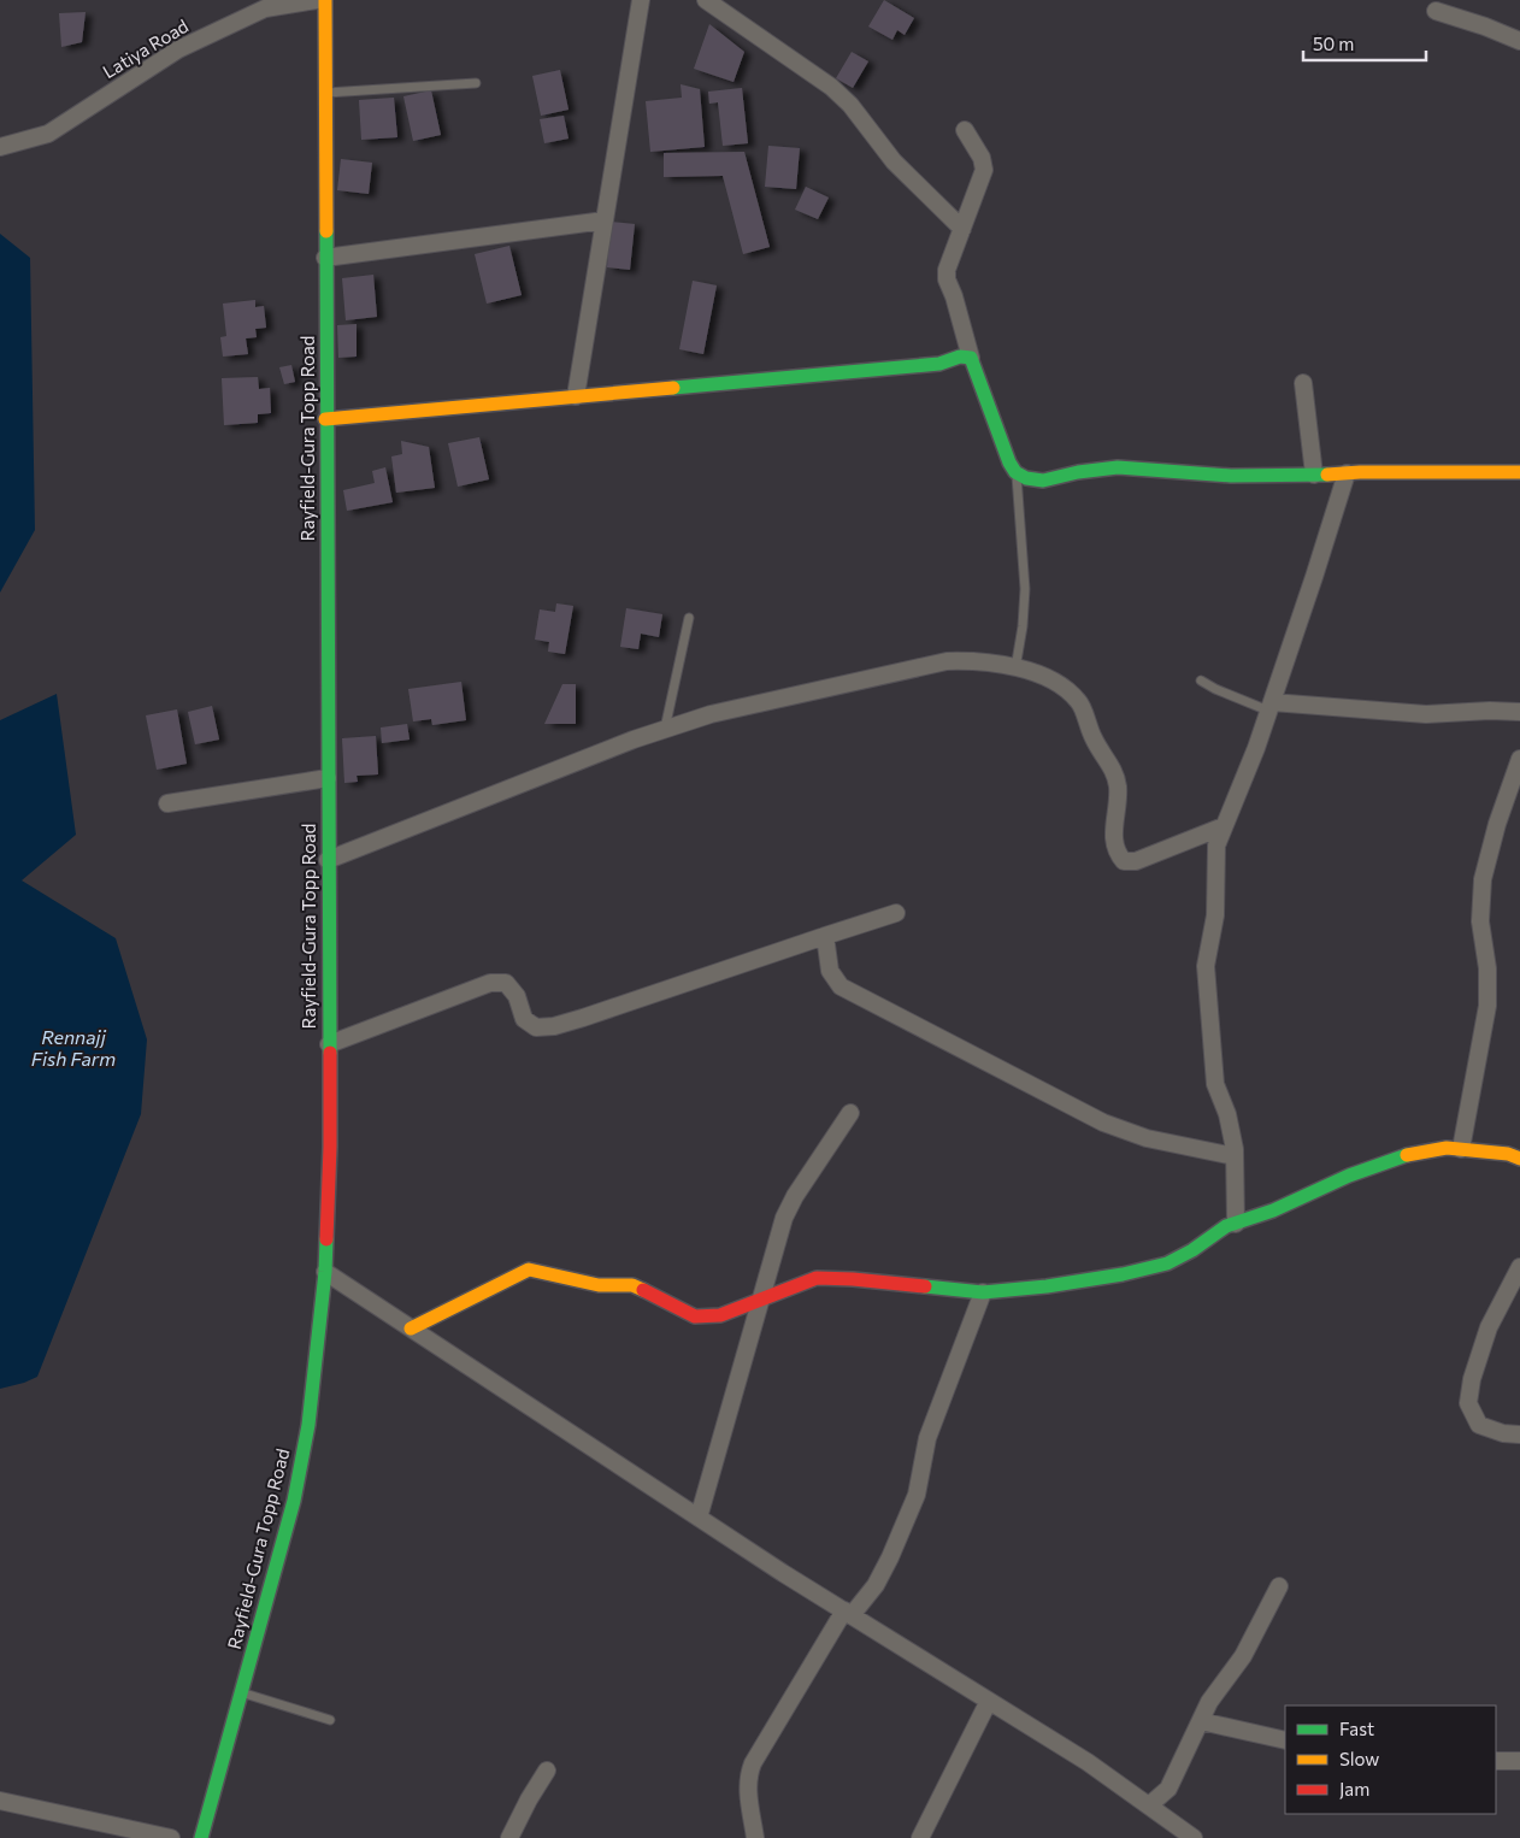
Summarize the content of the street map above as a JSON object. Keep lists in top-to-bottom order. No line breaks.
{"streets":{"street":["Latiya Road","Rayfield-Gura Topp Road"]},"water":["Rennajj Fish Farm"],"legend":["Fast","Slow","Jam"],"scale_bar":"50 m"}
